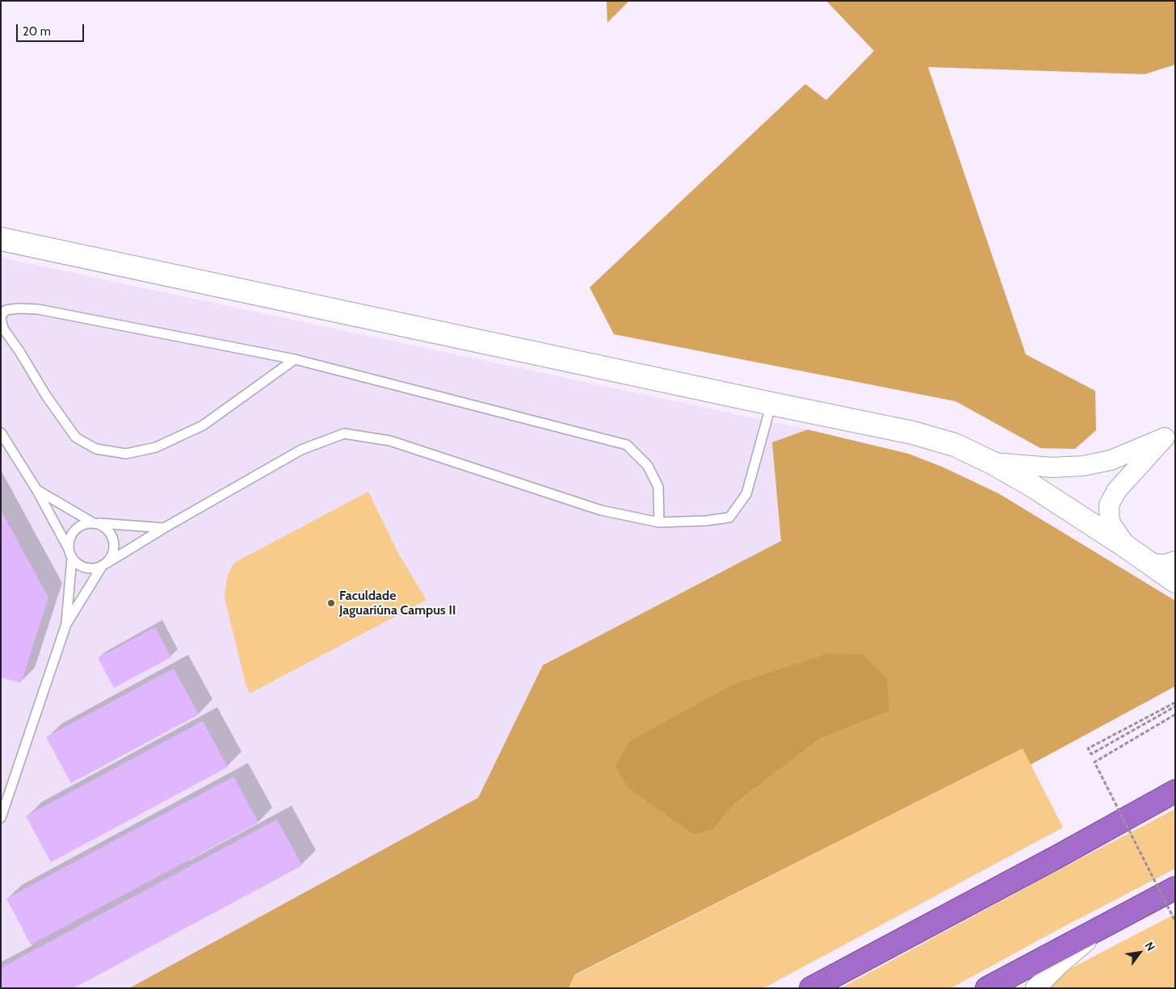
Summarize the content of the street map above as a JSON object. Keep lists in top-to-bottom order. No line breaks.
{"places":["Faculdade Jaguariúna Campus II"],"scale_bar":"20 m","north":"top right"}
